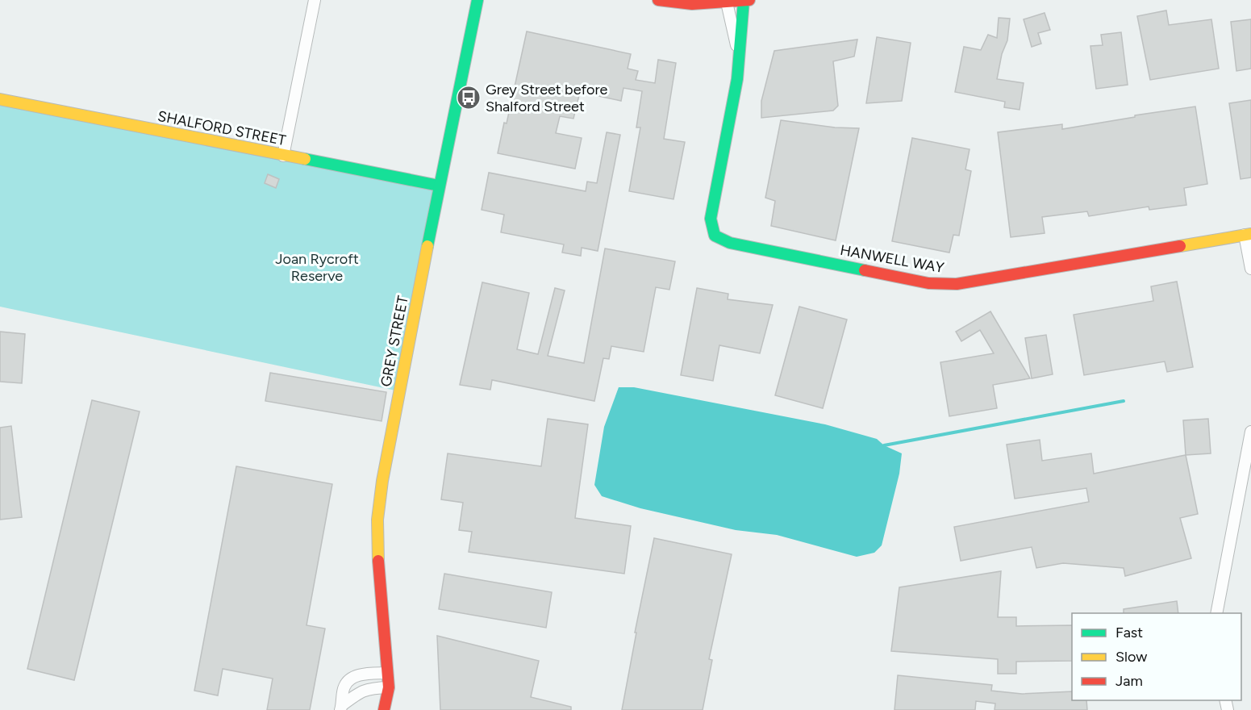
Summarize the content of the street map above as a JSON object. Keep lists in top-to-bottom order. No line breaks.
{"streets":{"street":["SHALFORD STREET","HANWELL WAY","GREY STREET"]},"crossings":[["SHALFORD STREET","GREY STREET"]],"parks":["Joan Rycroft Reserve"],"places":{"bus stop":["Grey Street before Shalford Street"]},"legend":["Fast","Slow","Jam"]}
